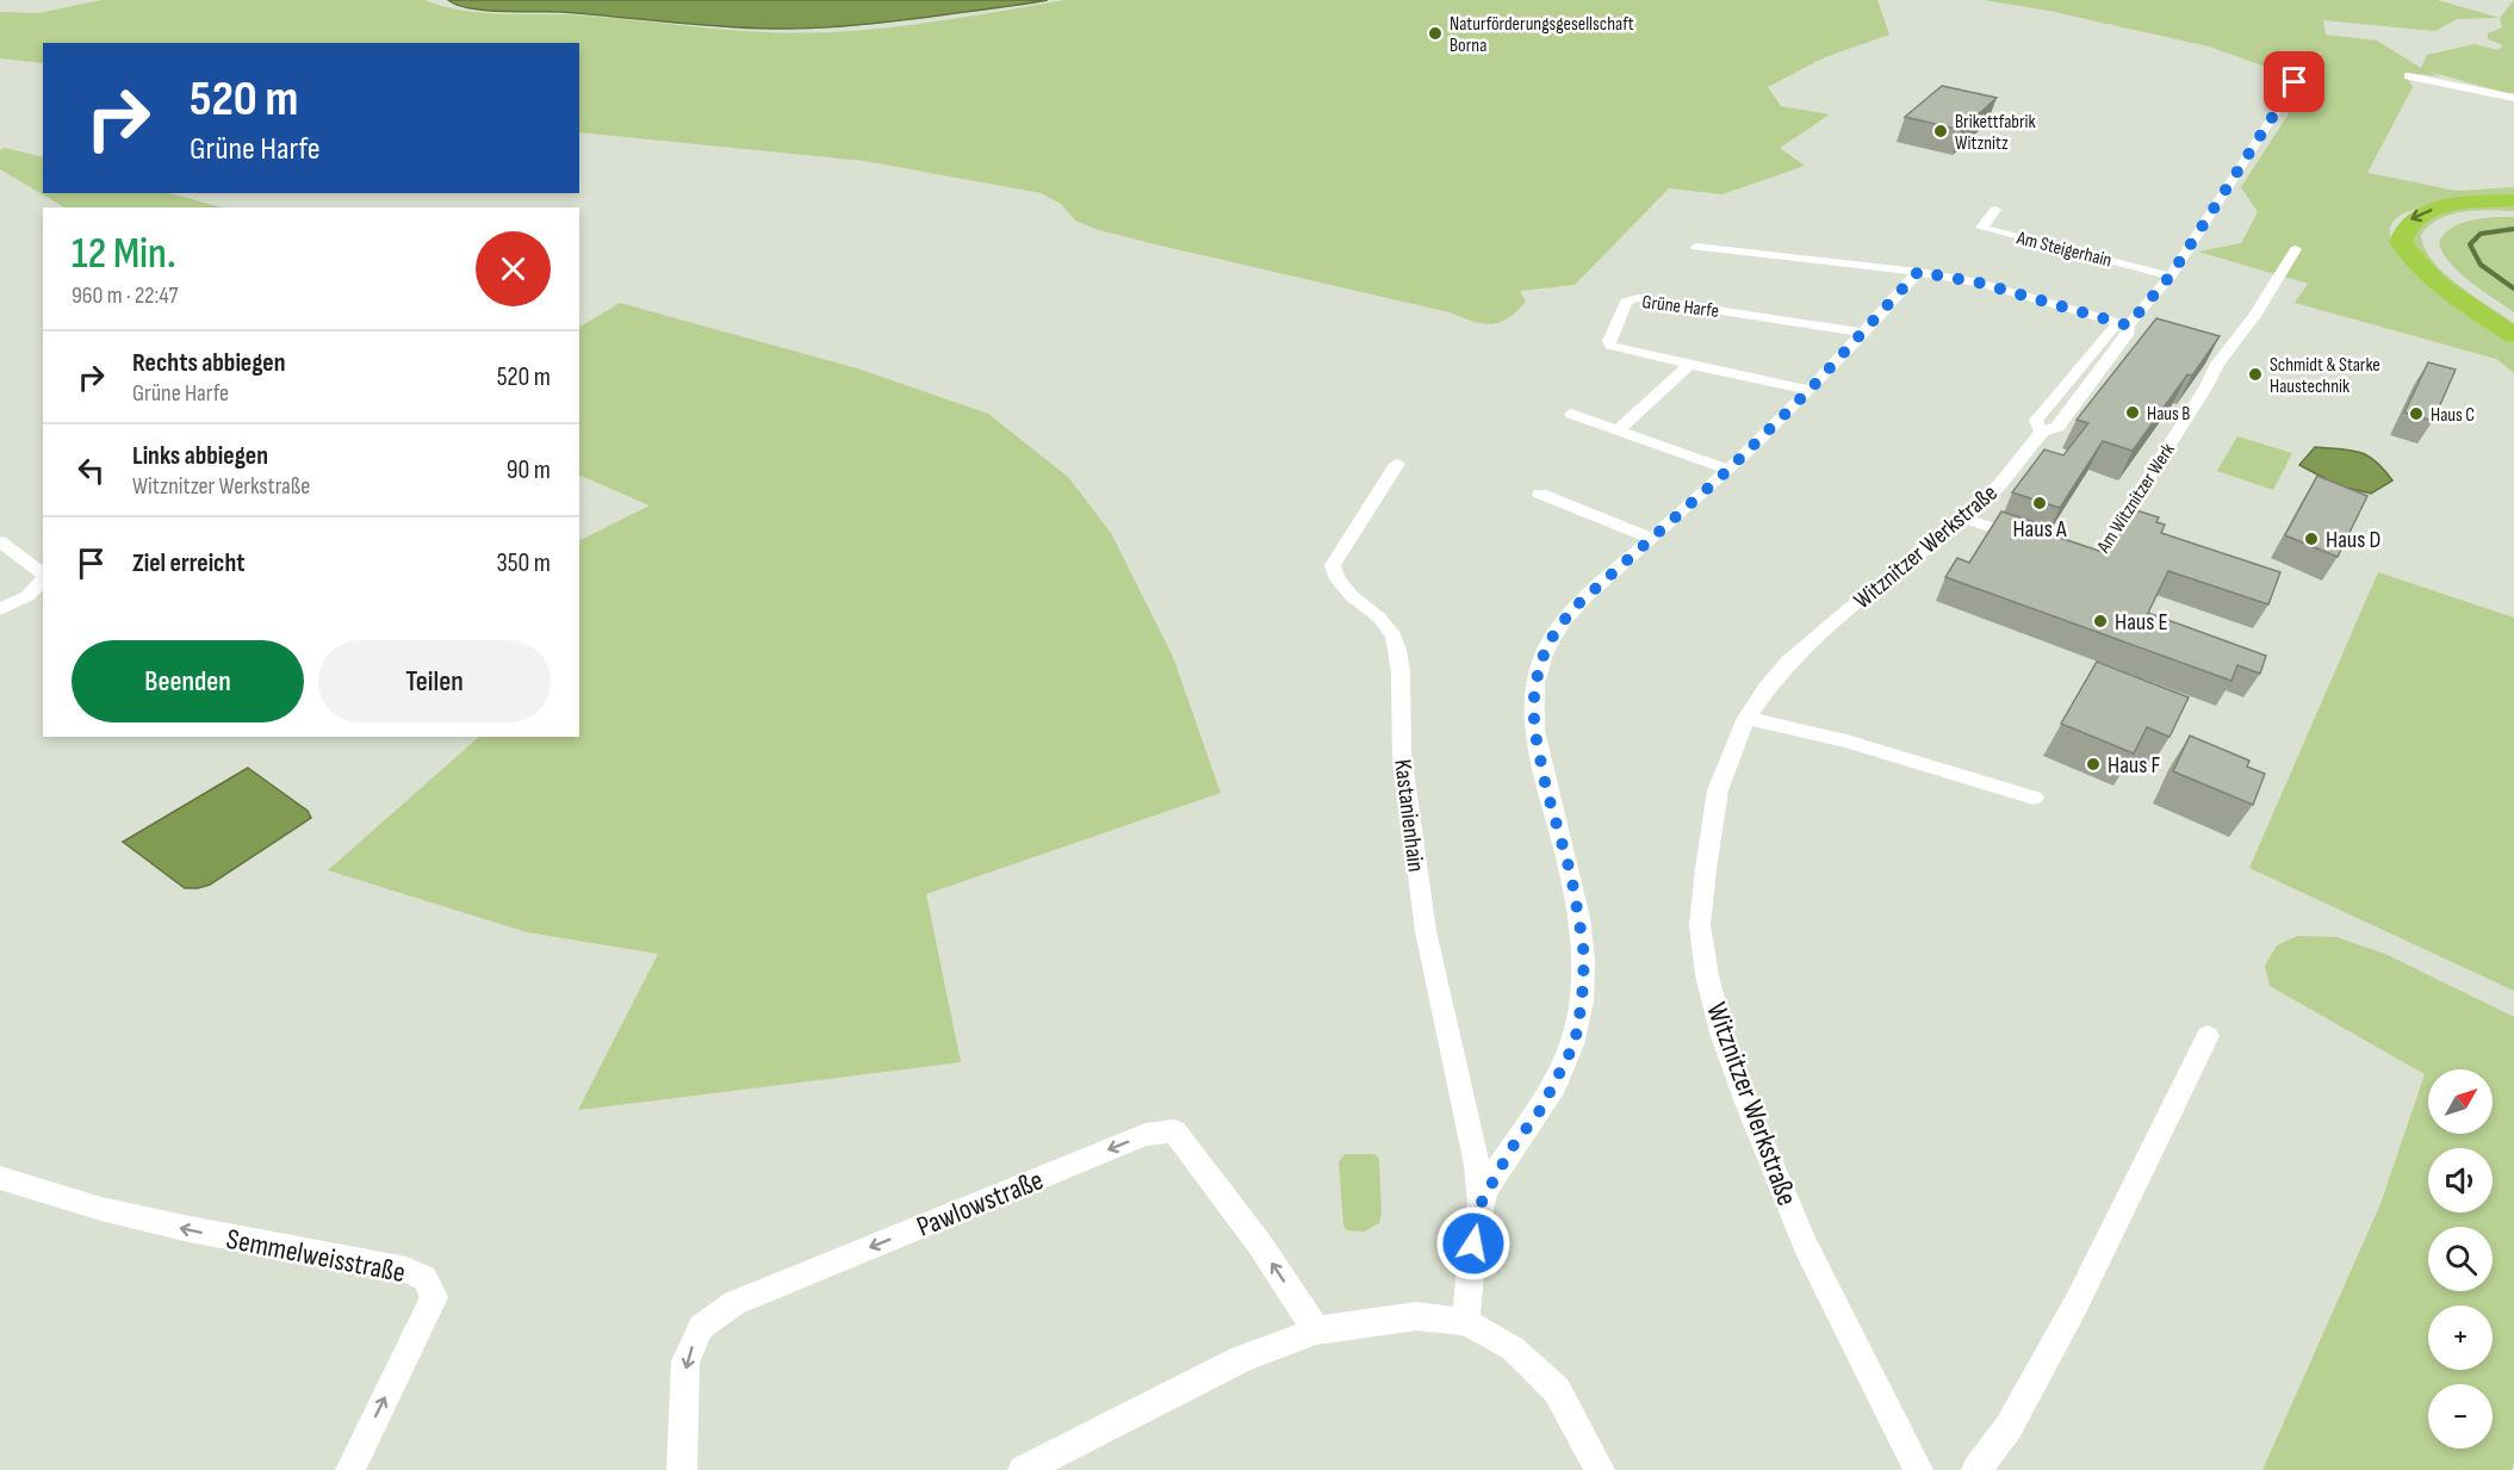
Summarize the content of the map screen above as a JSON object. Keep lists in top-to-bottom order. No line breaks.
{"streets":{"street":["Am Steigerhain","Grüne Harfe","Am Witznitzer Werk","Witznitzer Werkstraße","Kastanienhain","Pawlowstraße","Semmelweisstraße"]},"crossings":[["Am Steigerhain","Witznitzer Werkstraße"]],"places":["Naturförderungsgesellschaft Borna","Brikettfabrik Witznitz","Schmidt & Starke Haustechnik","Haus B","Haus C","Haus A","Haus D","Haus E","Haus F"],"north":"top right","page":{"turn":["520 m","Grüne Harfe"],"heading":["12 Min.","960 m · 22:47"],"list":[{"name":"Rechts abbiegen","note":"Grüne Harfe","value":"520 m"},{"name":"Links abbiegen","note":"Witznitzer Werkstraße","value":"90 m"},{"name":"Ziel erreicht","value":"350 m"}],"buttons":["Beenden","Teilen"],"map_buttons":["+","−"]}}
